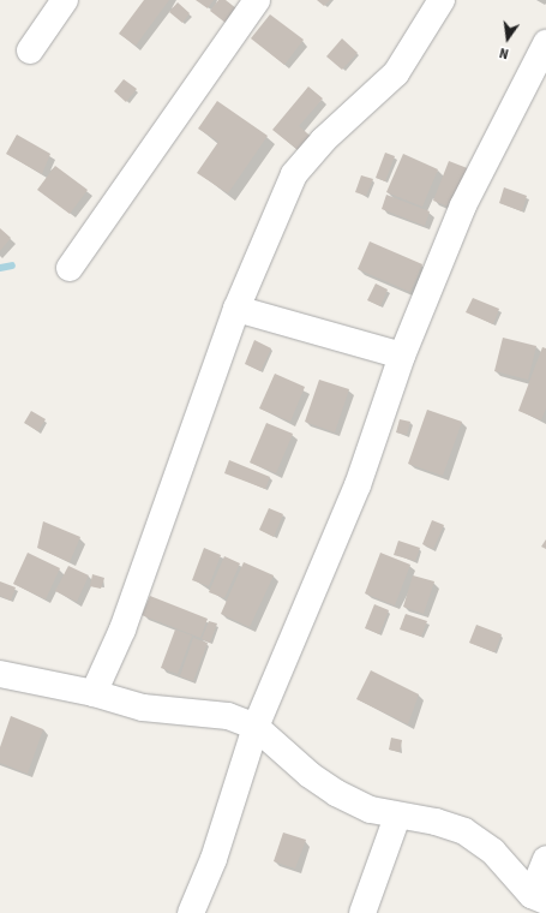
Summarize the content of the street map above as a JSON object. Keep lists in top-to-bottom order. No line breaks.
{"north":"bottom"}
